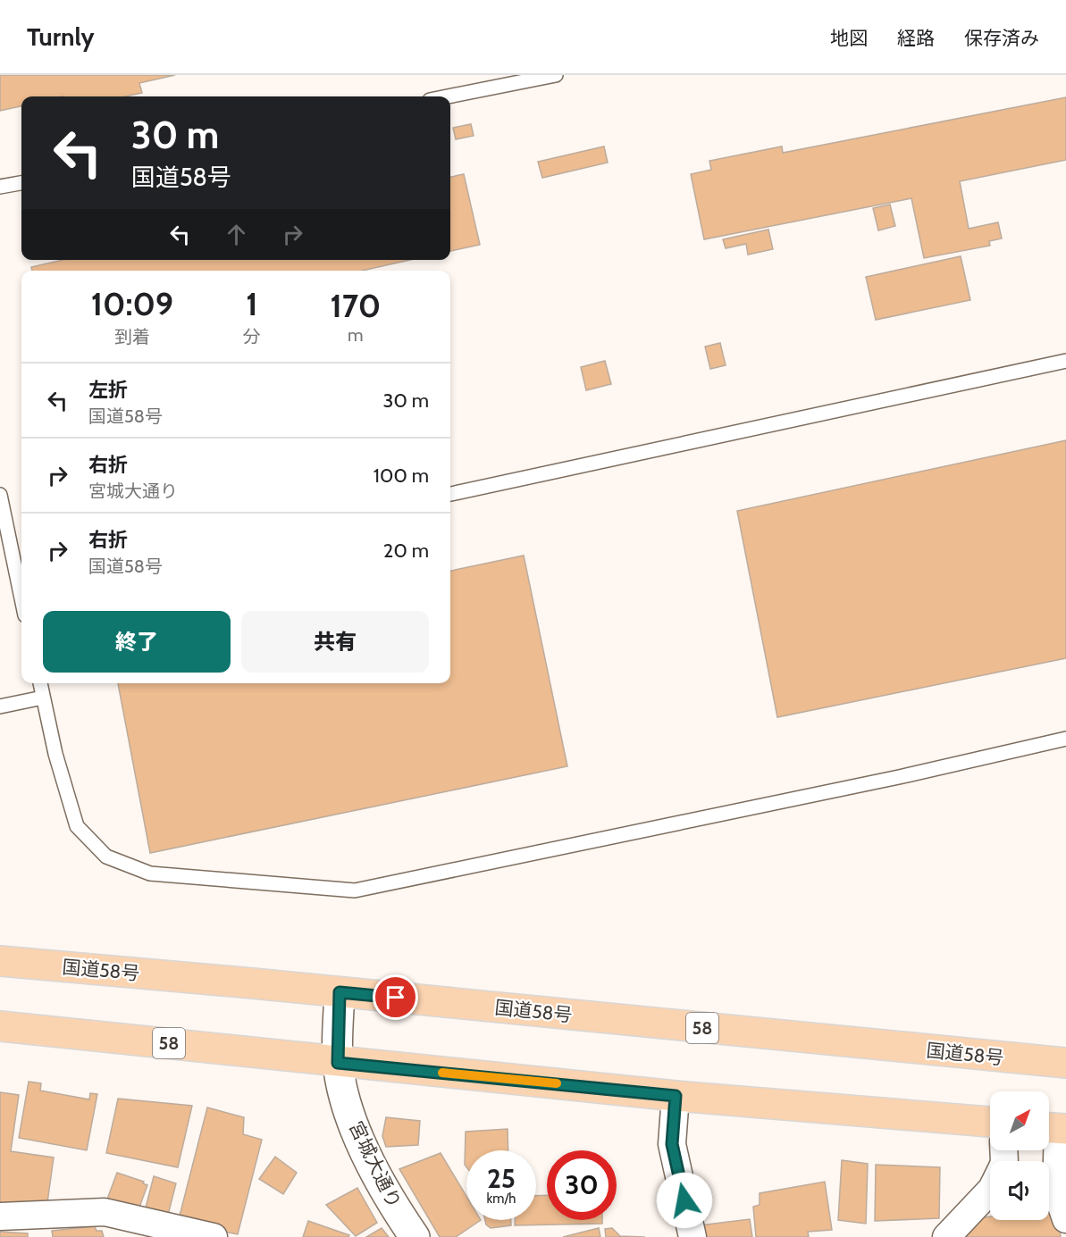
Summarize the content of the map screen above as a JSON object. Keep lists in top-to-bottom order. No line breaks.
{"streets":{"highway":["国道58号","58"],"street":["宮城大通り"]},"crossings":[["国道58号","宮城大通り"],["58","宮城大通り"]],"north":"top right","page":{"header":"Turnly","nav":["地図","経路","保存済み"],"turn":["30 m","国道58号"],"eta":["10:09","到着","1","分","170","m"],"list":[{"name":"左折","note":"国道58号","value":"30 m"},{"name":"右折","note":"宮城大通り","value":"100 m"},{"name":"右折","note":"国道58号","value":"20 m"}],"buttons":["終了","共有"],"speed":"25 km/h","limit":"30"}}
